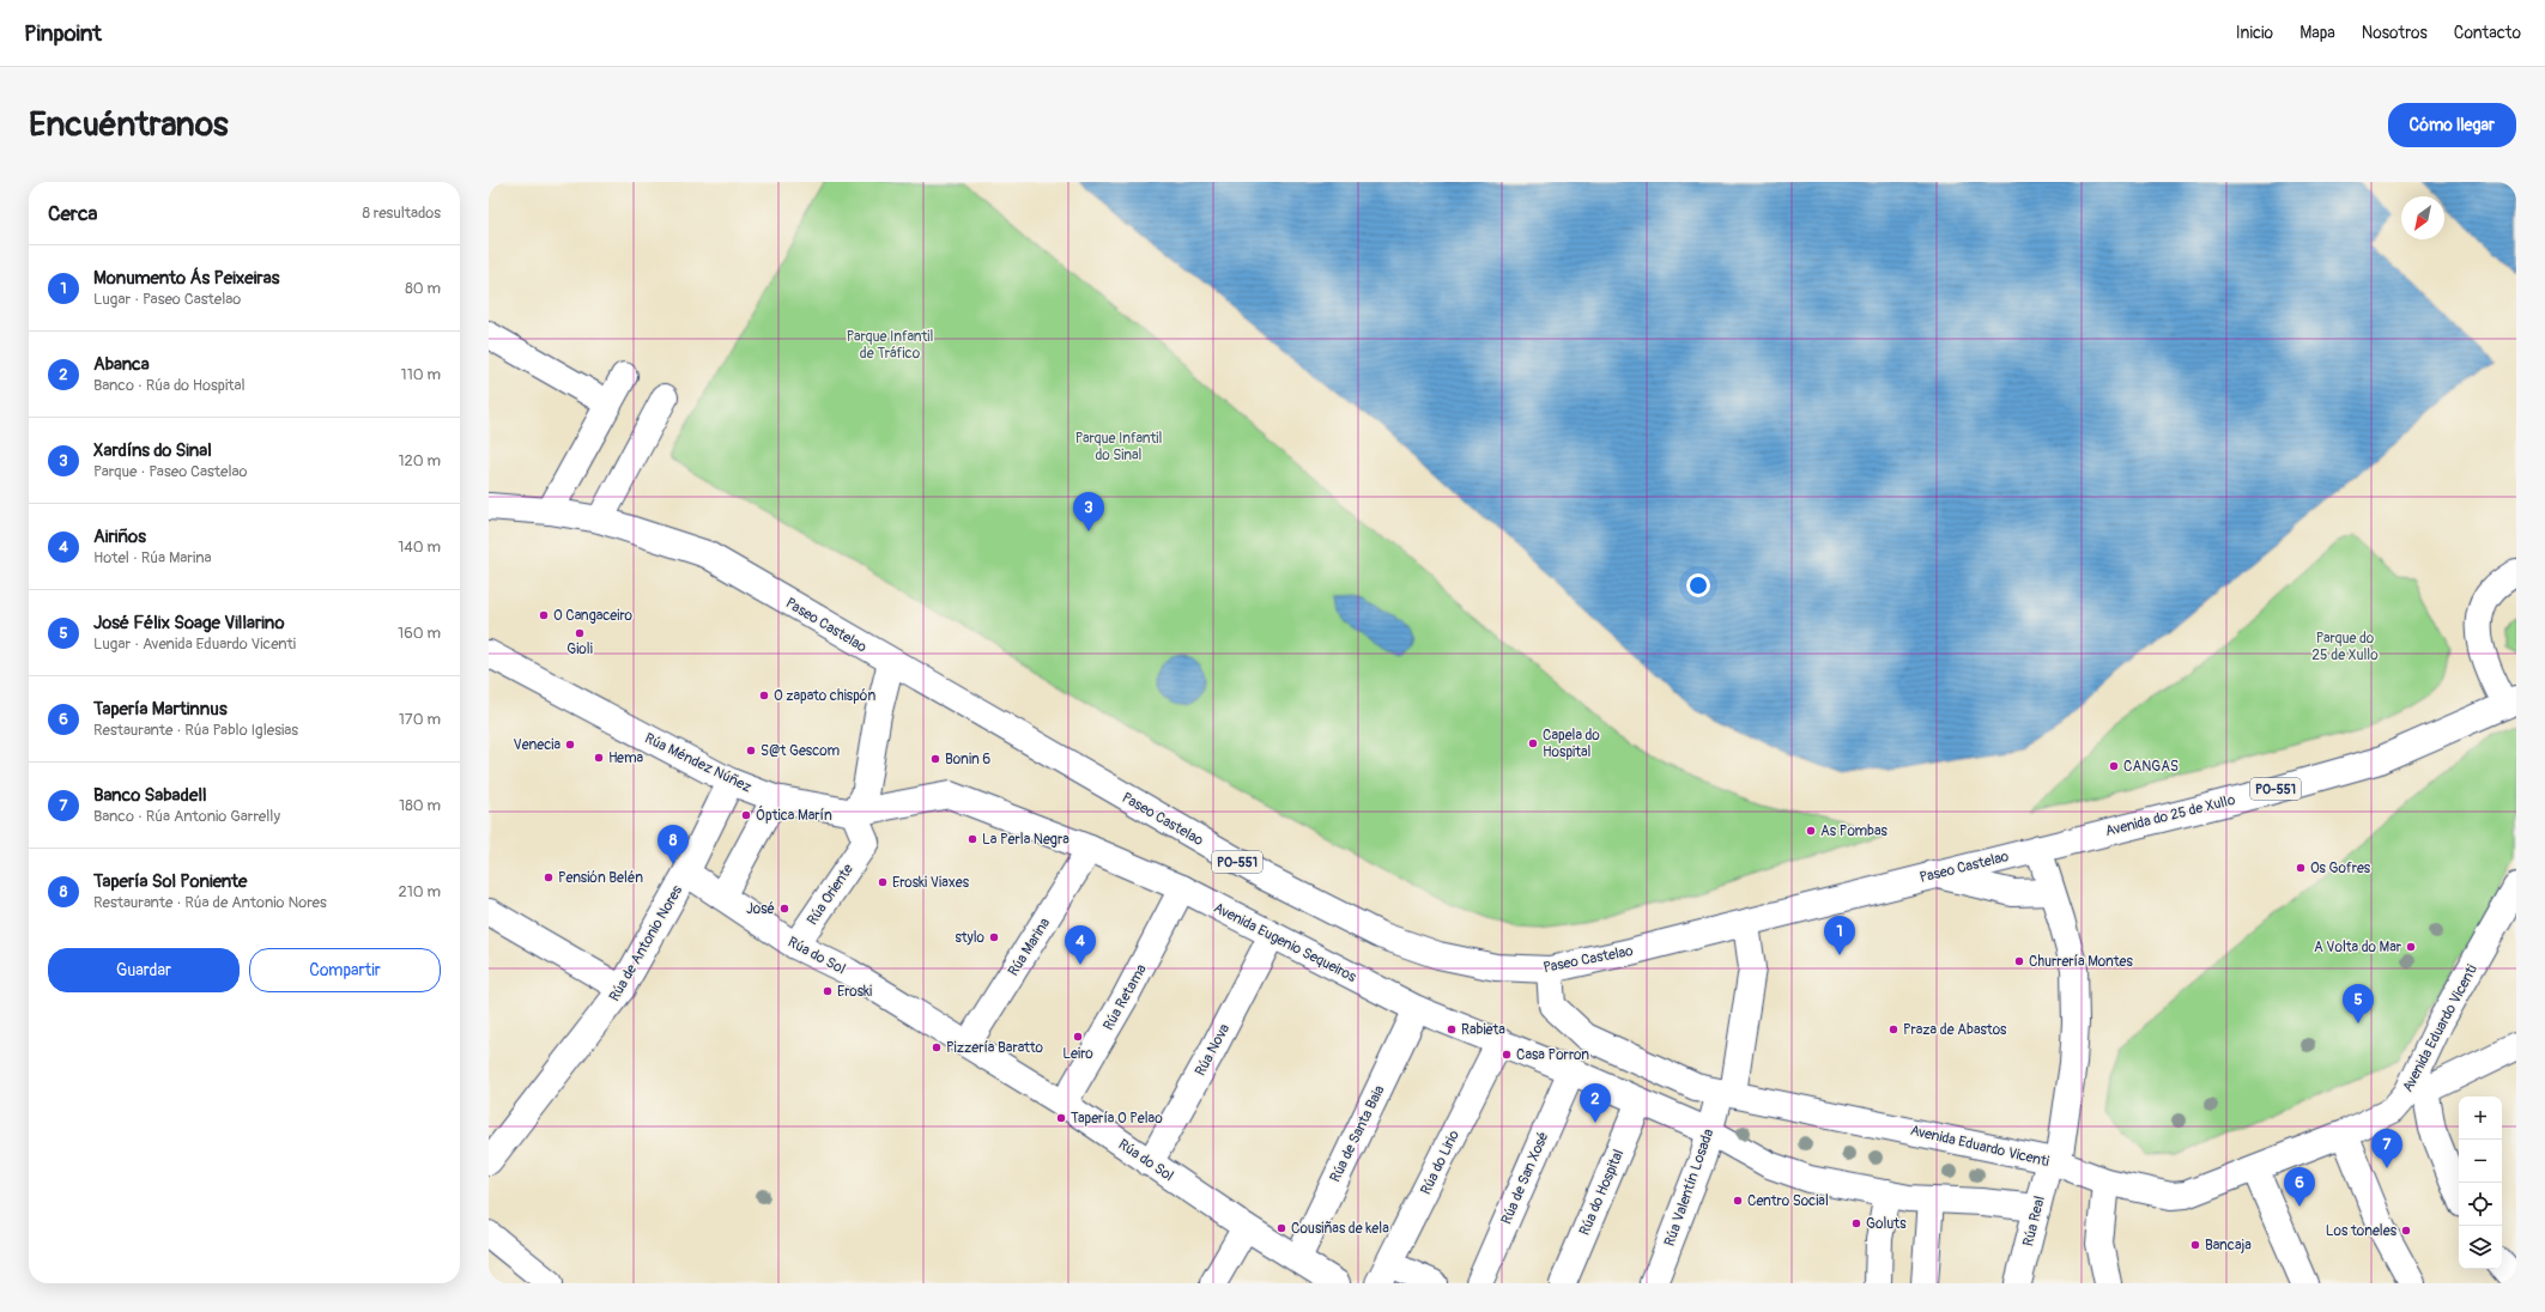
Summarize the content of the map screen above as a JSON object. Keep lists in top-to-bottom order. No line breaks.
{"streets":{"street":["Paseo Castelao","Rúa Méndez Núñez","PO-551","Avenida do 25 de Xullo","Rúa Oriente","Avenida Eugenio Sequeiros","Rúa de Antonio Nores","Rúa Marina","Rúa do Sol","Rúa Retama","Avenida Eduardo Vicenti","Rúa Nova","Rúa de Santa Baia","Rúa do Lirio","Rúa de San Xosé","Rúa Valentín Losada","Rúa do Hospital","Rúa Real"]},"crossings":[["Paseo Castelao","Avenida do 25 de Xullo"],["Paseo Castelao","Avenida Eduardo Vicenti"],["Paseo Castelao","Rúa Valentín Losada"],["Paseo Castelao","Rúa Real"],["Rúa Méndez Núñez","Rúa Oriente"],["Rúa Méndez Núñez","Avenida Eugenio Sequeiros"],["Rúa Méndez Núñez","Rúa de Antonio Nores"],["Avenida do 25 de Xullo","Rúa Real"],["Rúa Oriente","Avenida Eugenio Sequeiros"],["Rúa Oriente","Rúa do Sol"],["Avenida Eugenio Sequeiros","Rúa Marina"],["Avenida Eugenio Sequeiros","Rúa Retama"],["Avenida Eugenio Sequeiros","Rúa Nova"],["Avenida Eugenio Sequeiros","Rúa de Santa Baia"],["Avenida Eugenio Sequeiros","Rúa do Lirio"],["Avenida Eugenio Sequeiros","Rúa de San Xosé"],["Avenida Eugenio Sequeiros","Rúa Valentín Losada"],["Avenida Eugenio Sequeiros","Rúa do Hospital"],["Avenida Eugenio Sequeiros","Rúa Real"],["Rúa de Antonio Nores","Rúa do Sol"],["Rúa Marina","Rúa do Sol"],["Rúa do Sol","Rúa Retama"],["Rúa do Sol","Rúa Nova"],["Rúa do Sol","Rúa de Santa Baia"],["Avenida Eduardo Vicenti","Rúa Valentín Losada"],["Avenida Eduardo Vicenti","Rúa Real"]],"parks":["Parque Infantil de Tráfico","Parque Infantil do Sinal","Parque do 25 de Xullo"],"places":["O Cangaceiro","Gioli","O zapato chispón","Capela do Hospital","Venecia","S@t Gescom","Hema","Bonin 6","CANGAS","Óptica Marín","As Pombas","La Perla Negra","Os Gofres","Pensión Belén","Eroski Viaxes","José","stylo","A Volta do Mar","Churrería Montes","Eroski","Rabieta","Praza de Abastos","Leiro","Pizzería Baratto","Casa Porron","Tapería O Pelao","Centro Social","Goluts","Cousiñas de kela","Los toneles","Bancaja"],"north":"bottom left","page":{"header":"Pinpoint","nav":["Inicio","Mapa","Nosotros","Contacto"],"buttons":["Cómo llegar",["Guardar","Compartir"]],"title":"Encuéntranos","heading":["Cerca","8 resultados"],"list":[{"mark":"1","name":"Monumento Ás Peixeiras","note":"Lugar · Paseo Castelao","value":"80 m"},{"mark":"2","name":"Abanca","note":"Banco · Rúa do Hospital","value":"110 m"},{"mark":"3","name":"Xardíns do Sinal","note":"Parque · Paseo Castelao","value":"120 m"},{"mark":"4","name":"Airiños","note":"Hotel · Rúa Marina","value":"140 m"},{"mark":"5","name":"José Félix Soage Villarino","note":"Lugar · Avenida Eduardo Vicenti","value":"160 m"},{"mark":"6","name":"Tapería Martinnus","note":"Restaurante · Rúa Pablo Iglesias","value":"170 m"},{"mark":"7","name":"Banco Sabadell","note":"Banco · Rúa Antonio Garrelly","value":"180 m"},{"mark":"8","name":"Tapería Sol Poniente","note":"Restaurante · Rúa de Antonio Nores","value":"210 m"}],"pins":["3","8","1","4","5","2","7","6"],"map_buttons":["+","−"]}}
